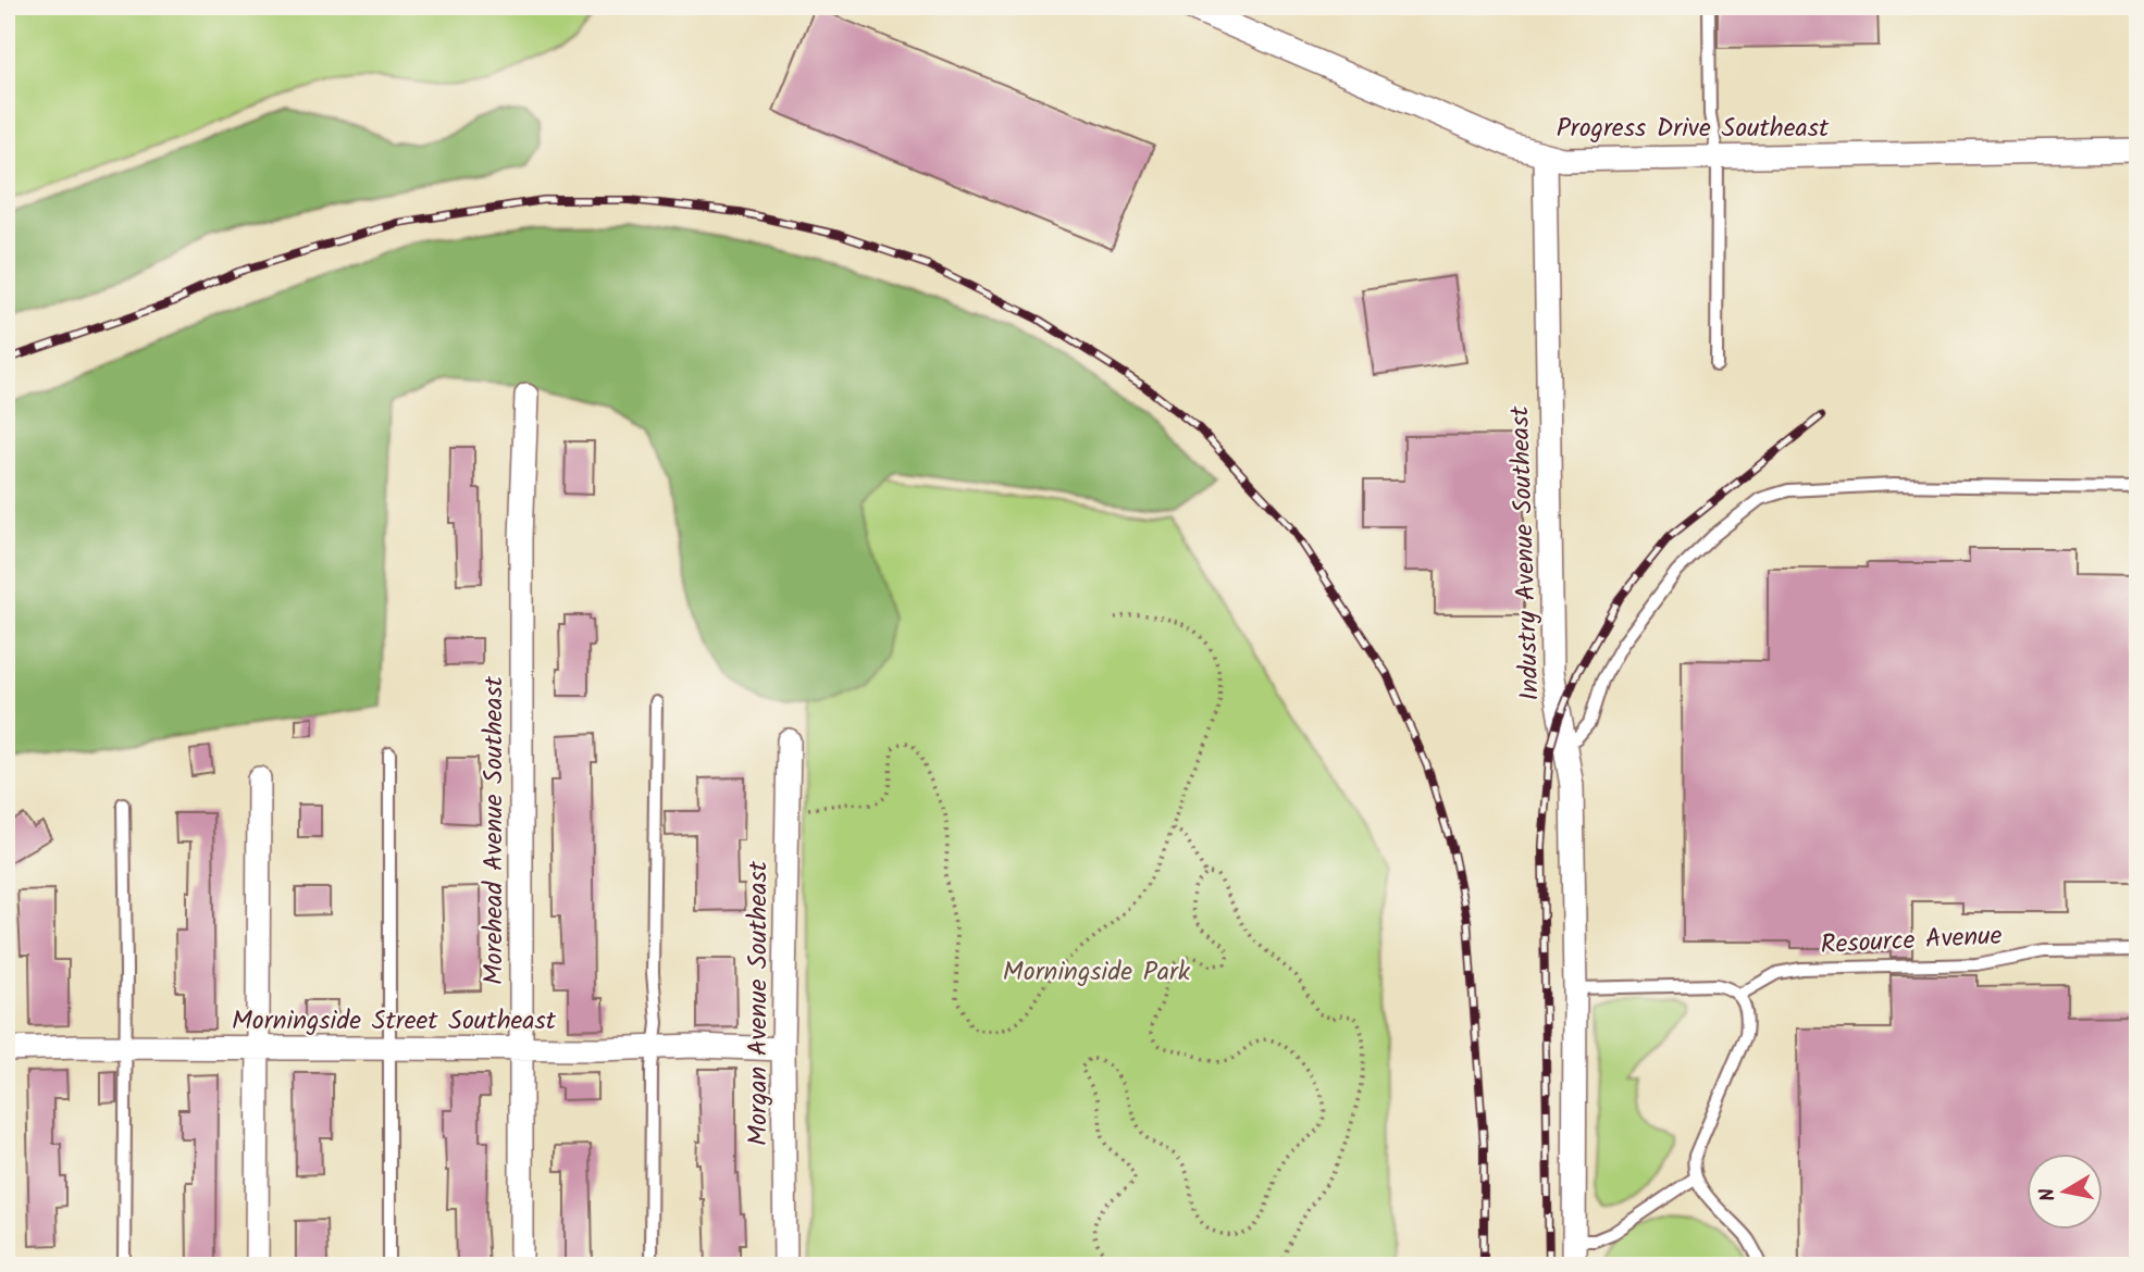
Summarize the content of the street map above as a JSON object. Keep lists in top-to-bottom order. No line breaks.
{"streets":{"street":["Progress Drive Southeast","Industry Avenue Southeast","Morehead Avenue Southeast","Morgan Avenue Southeast","Morningside Street Southeast"],"lane":["Resource Avenue"]},"crossings":[["Progress Drive Southeast","Industry Avenue Southeast"],["Morehead Avenue Southeast","Morningside Street Southeast"],["Morgan Avenue Southeast","Morningside Street Southeast"]],"parks":["Morningside Park"],"north":"left"}
